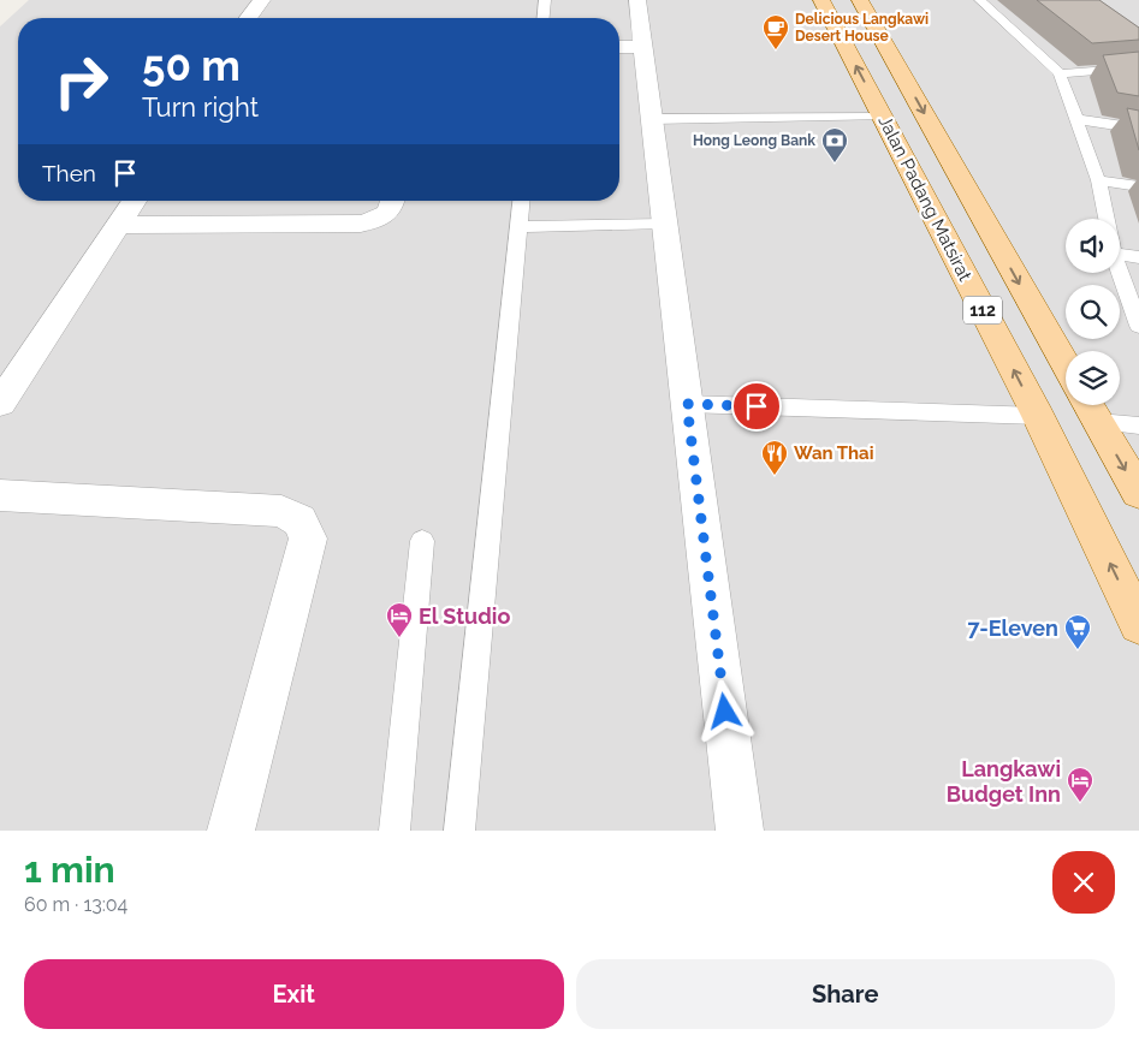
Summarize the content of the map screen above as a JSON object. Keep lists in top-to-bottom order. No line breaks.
{"streets":{"main road":["Jalan Padang Matsirat","112"]},"places":{"cafe":["Delicious Langkawi Desert House"],"bank":["Hong Leong Bank"],"restaurant":["Wan Thai"],"hotel":["El Studio","Langkawi Budget Inn"],"supermarket":["7-Eleven"]},"page":{"turn":["50 m","Turn right"],"then":"Then","heading":["1 min","60 m · 13:04"],"buttons":["Exit","Share"]}}
